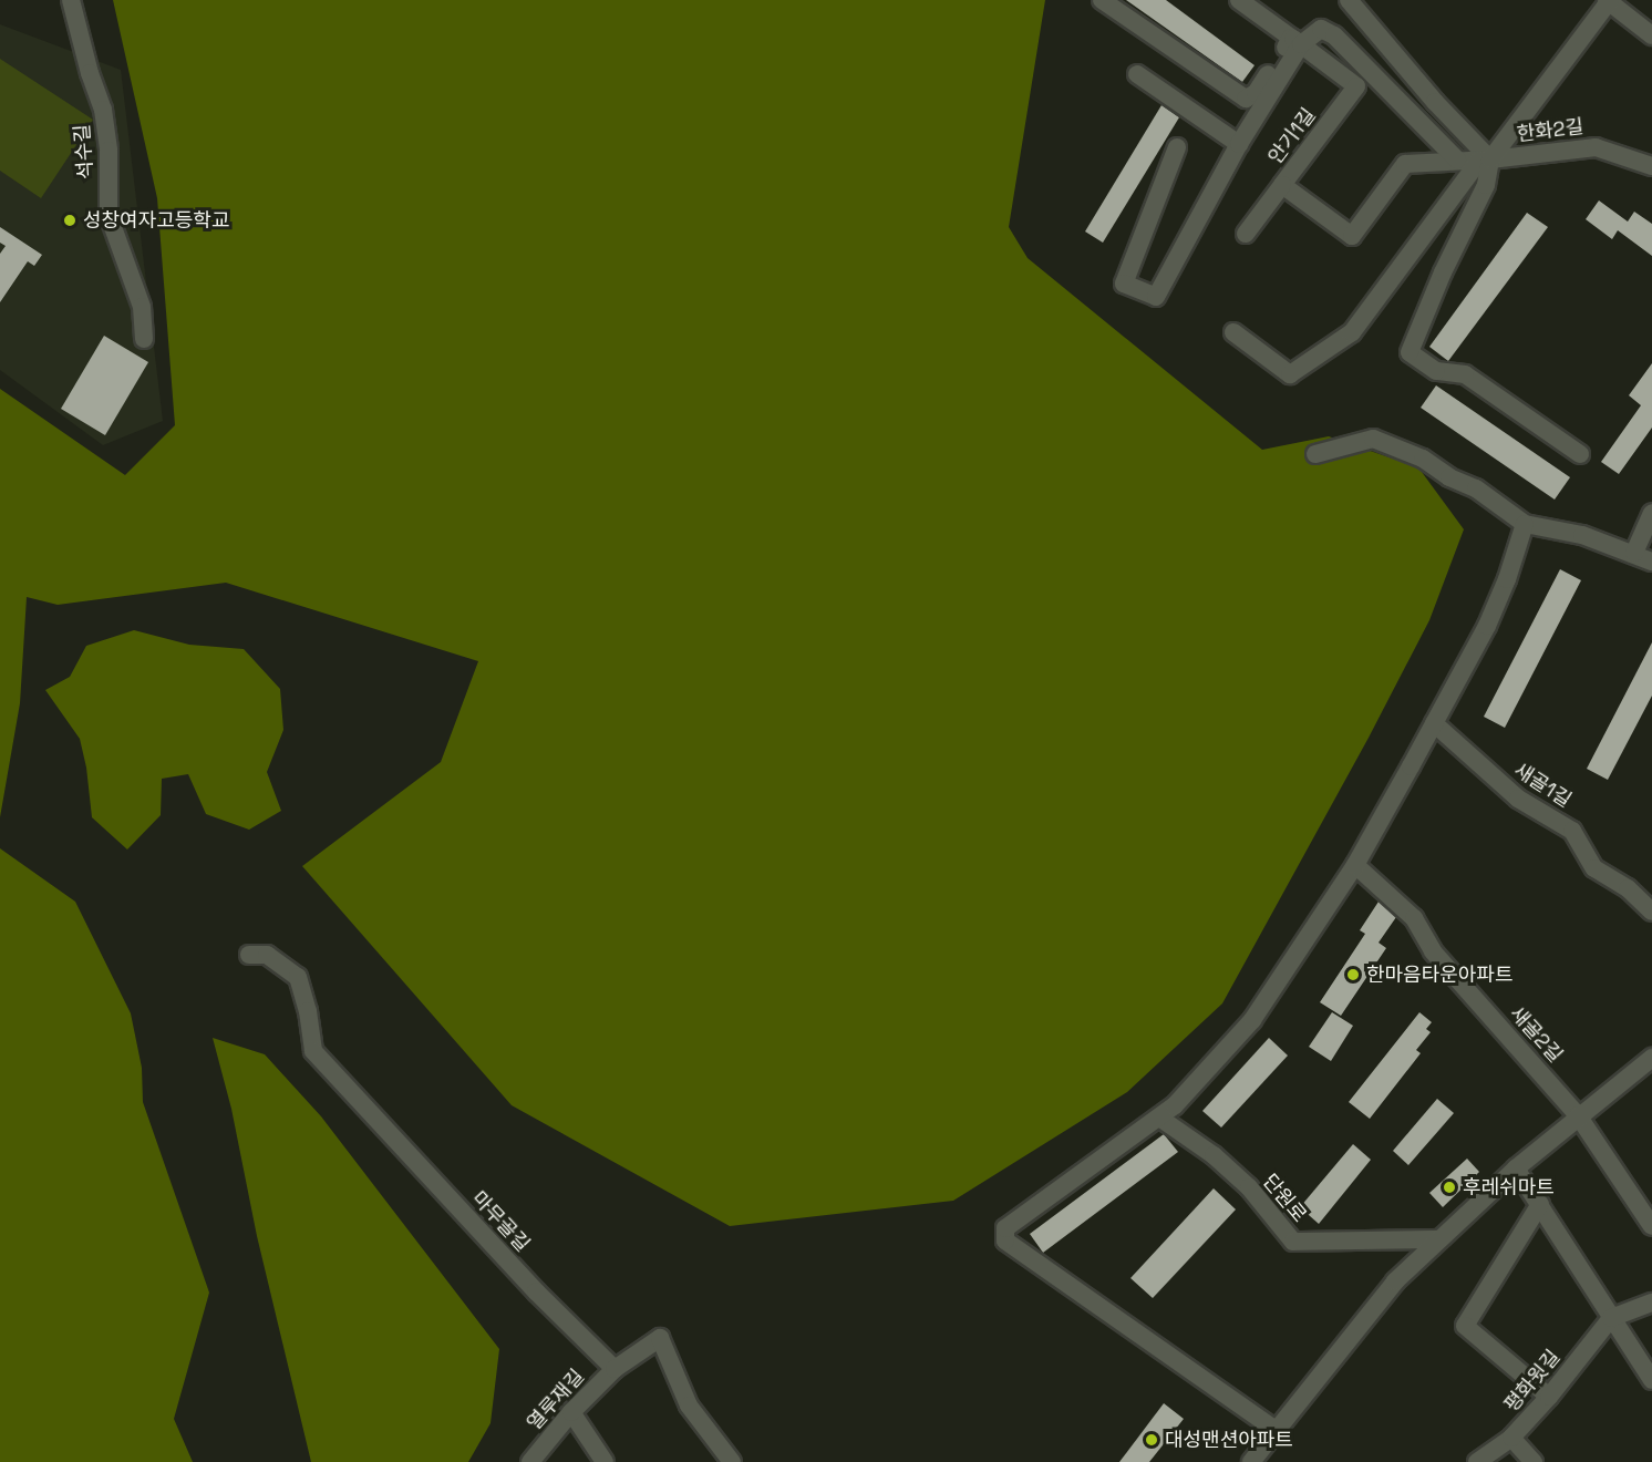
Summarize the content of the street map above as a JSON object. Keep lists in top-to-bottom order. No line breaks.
{"streets":{"street":["한화2길","안기1길","석수길","새골1길","새골2길","단원로","마무골길","평화윗길","열루재길"]},"crossings":[["한화2길","안기1길"],["마무골길","열루재길"]],"places":["성창여자고등학교","한마음타운아파트","후레쉬마트","대성맨션아파트"]}
